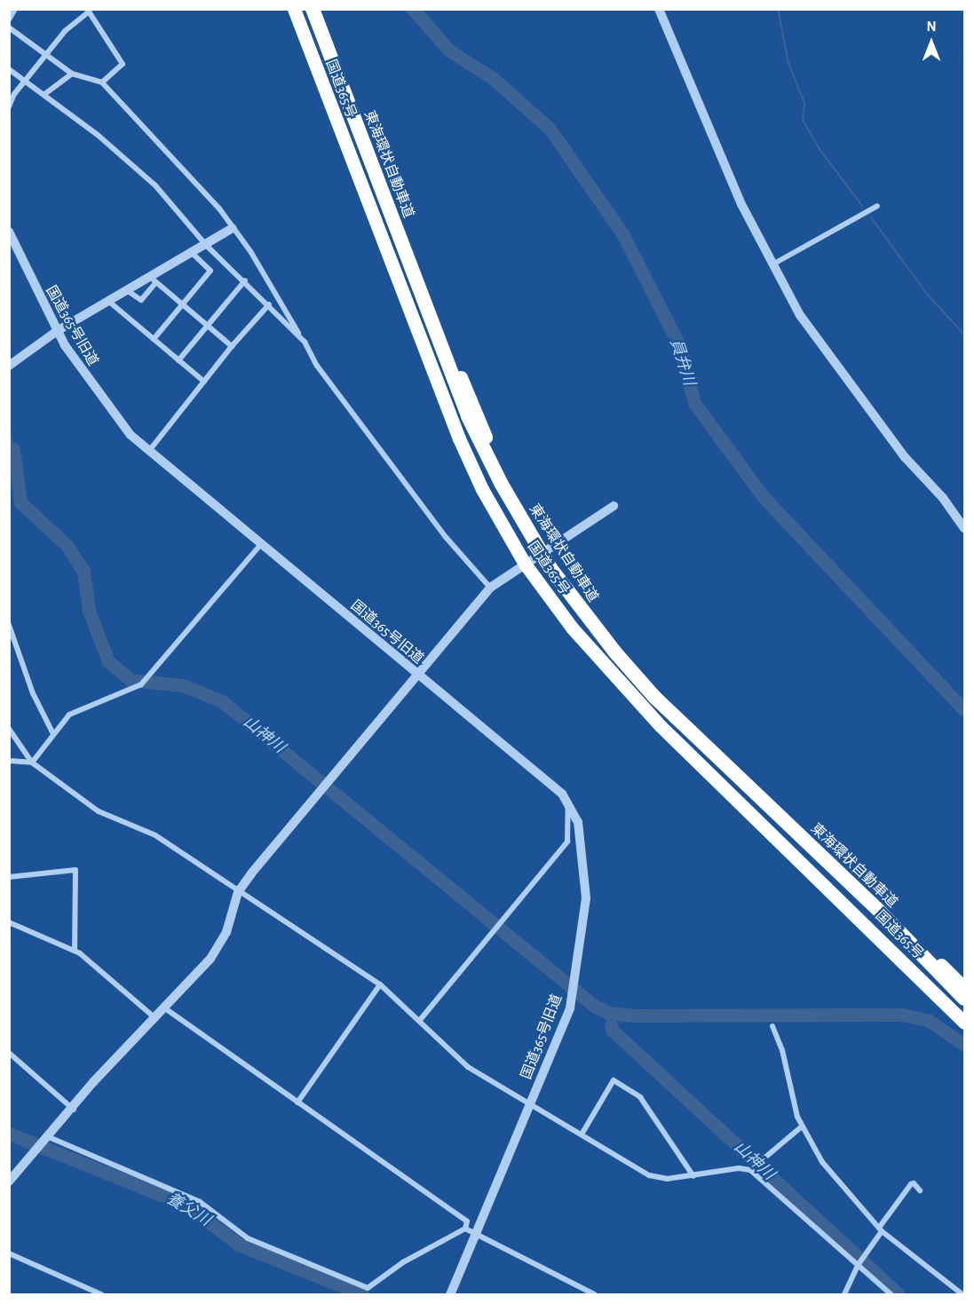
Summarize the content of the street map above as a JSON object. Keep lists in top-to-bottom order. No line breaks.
{"streets":{"highway":["国道365号","東海環状自動車道"],"street":["国道365号旧道"]},"water":["員弁川","山神川","養父川"],"north":"top"}
